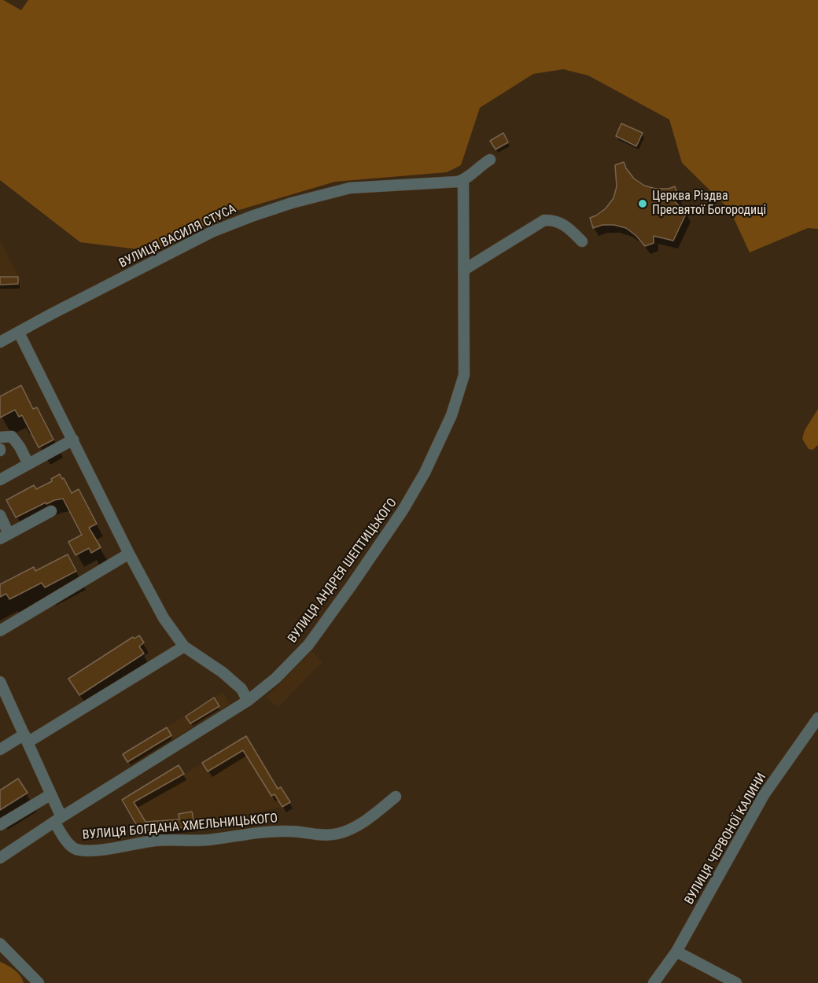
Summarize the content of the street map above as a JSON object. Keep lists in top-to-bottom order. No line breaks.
{"streets":{"street":["ВУЛИЦЯ ВАСИЛЯ СТУСА","ВУЛИЦЯ АНДРЕЯ ШЕПТИЦЬКОГО","ВУЛИЦЯ БОГДАНА ХМЕЛЬНИЦЬКОГО","ВУЛИЦЯ ЧЕРВОНОЇ КАЛИНИ"]},"crossings":[["ВУЛИЦЯ ВАСИЛЯ СТУСА","ВУЛИЦЯ АНДРЕЯ ШЕПТИЦЬКОГО"],["ВУЛИЦЯ АНДРЕЯ ШЕПТИЦЬКОГО","ВУЛИЦЯ БОГДАНА ХМЕЛЬНИЦЬКОГО"]],"places":["Церква Різдва Пресвятої Богородиці"]}
